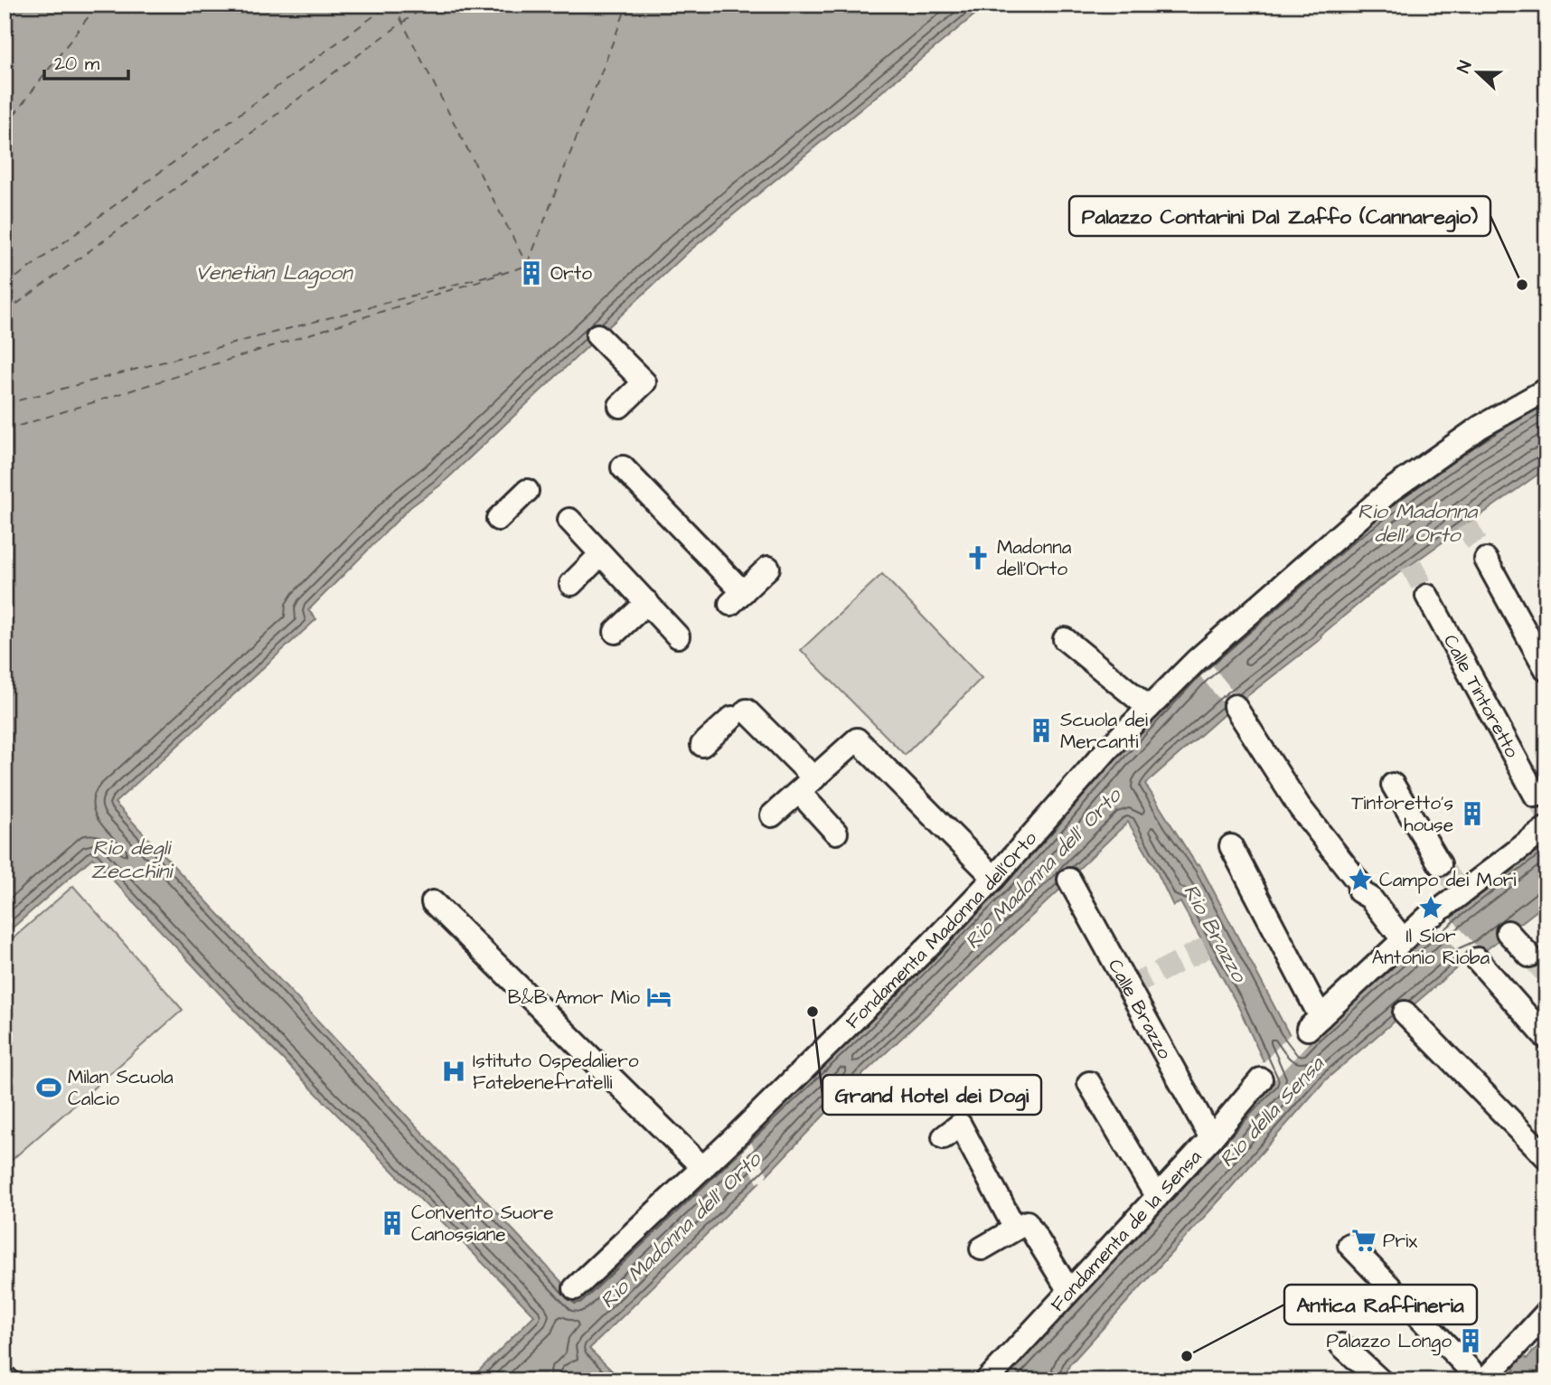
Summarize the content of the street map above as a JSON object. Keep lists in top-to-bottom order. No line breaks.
{"streets":{"street":["Calle Tintoretto","Fondamenta Madonna dell'Orto","Calle Brazzo","Fondamenta de la Sensa"]},"crossings":[["Calle Brazzo","Fondamenta de la Sensa"]],"water":["Venetian Lagoon","Rio Madonna dell' Orto","Rio degli Zecchini","Rio Brazzo","Rio della Sensa"],"places":{"building":["Orto","Scuola dei Mercanti","Tintoretto's house","Convento Suore Canossiane","Palazzo Longo"],"other":["Palazzo Contarini Dal Zaffo (Cannaregio)","Grand Hotel dei Dogi","Antica Raffineria"],"church":["Madonna dell'Orto"],"place":["Campo dei Mori","Il Sior Antonio Rioba"],"hotel":["B&B Amor Mio"],"hospital":["Istituto Ospedaliero Fatebenefratelli"],"sports":["Milan Scuola Calcio"],"supermarket":["Prix"]},"scale_bar":"20 m","north":"left"}
